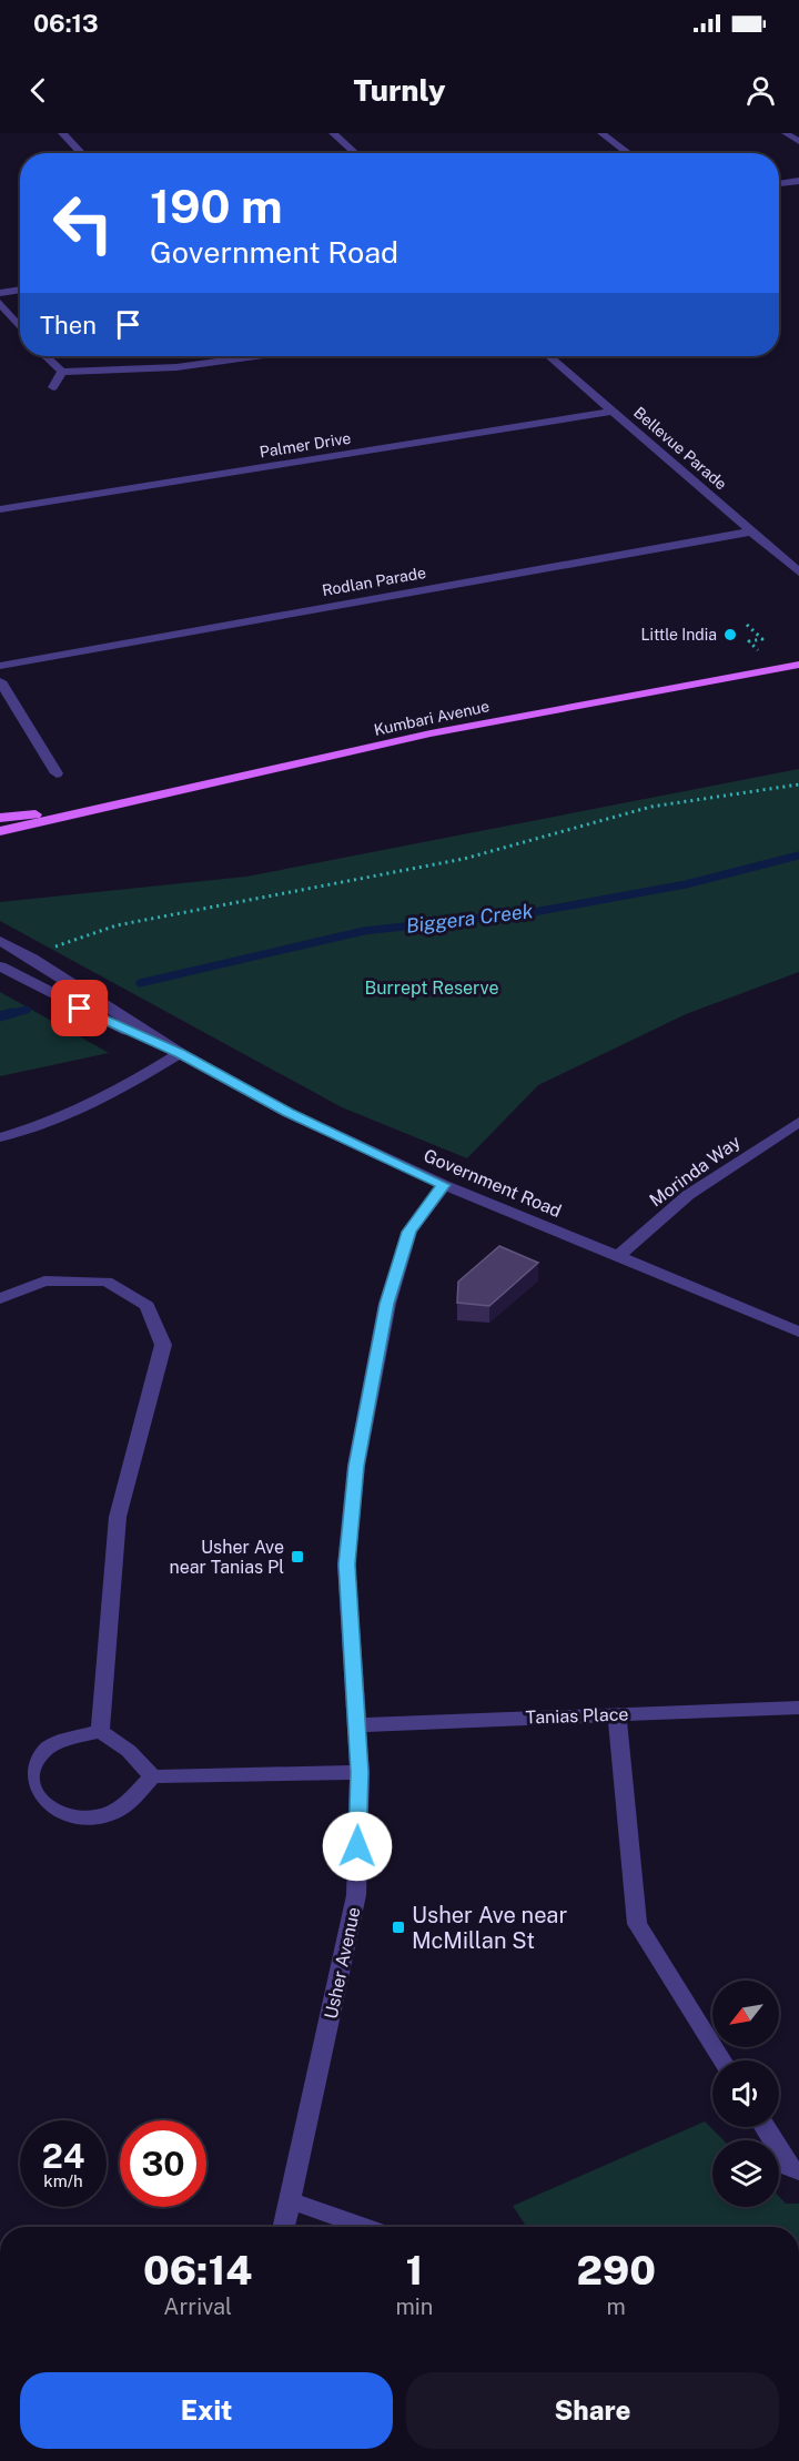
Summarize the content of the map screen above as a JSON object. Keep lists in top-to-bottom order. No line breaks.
{"streets":{"main road":["Kumbari Avenue"],"street":["Palmer Drive","Bellevue Parade","Rodlan Parade","Morinda Way","Government Road","Tanias Place","Usher Avenue"]},"crossings":[["Palmer Drive","Bellevue Parade"],["Bellevue Parade","Rodlan Parade"],["Morinda Way","Government Road"],["Government Road","Usher Avenue"],["Tanias Place","Usher Avenue"]],"water":["Biggera Creek"],"parks":["Burrept Reserve"],"places":{"other":["Little India"],"transit":["Usher Ave near Tanias Pl","Usher Ave near McMillan St"]},"north":"bottom left","page":{"status":"06:13","header":"Turnly","turn":["190 m","Government Road"],"then":"Then","speed":"24 km/h","limit":"30","eta":["06:14","Arrival","1","min","290","m"],"buttons":["Exit","Share"]}}
